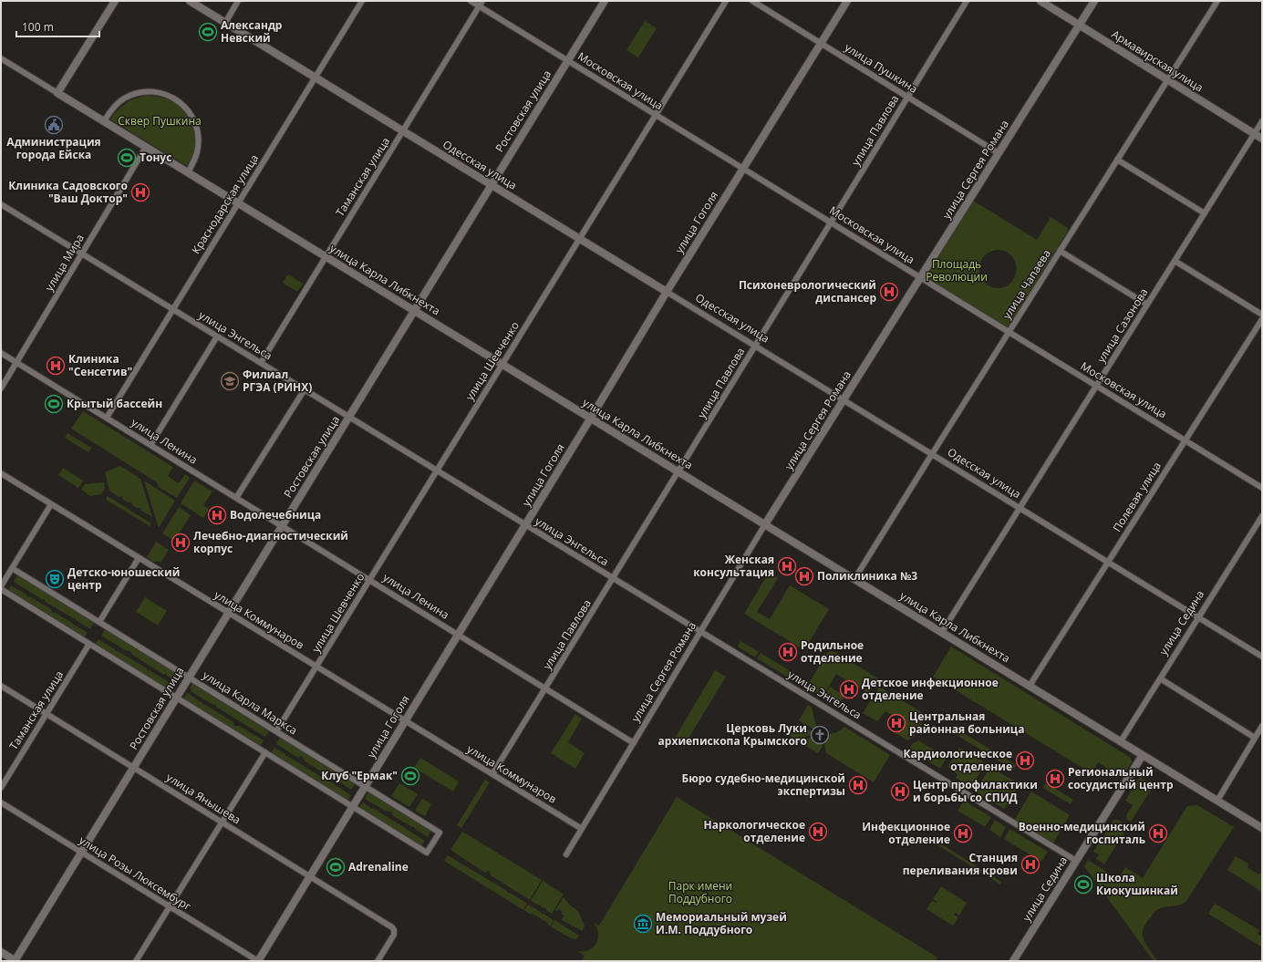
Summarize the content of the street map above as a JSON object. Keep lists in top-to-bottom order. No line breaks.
{"streets":{"street":["Армавирская улица","улица Пушкина","Московская улица","Ростовская улица","улица Павлова","Одесская улица","улица Сергея Романа","Таманская улица","Краснодарская улица","улица Гоголя","улица Мира","улица Карла Либкнехта","улица Чапаева","улица Сазонова","улица Энгельса","улица Шевченко","улица Ленина","Полевая улица","улица Коммунаров","улица Седина","улица Карла Маркса","улица Янышева","улица Розы Люксембург"]},"crossings":[["Армавирская улица","улица Сергея Романа"],["Армавирская улица","улица Чапаева"],["Армавирская улица","улица Сазонова"],["улица Пушкина","улица Павлова"],["улица Пушкина","улица Сергея Романа"],["улица Пушкина","улица Гоголя"],["Московская улица","Ростовская улица"],["Московская улица","улица Павлова"],["Московская улица","улица Сергея Романа"],["Московская улица","Таманская улица"],["Московская улица","улица Гоголя"],["Московская улица","улица Чапаева"],["Московская улица","улица Сазонова"],["Московская улица","улица Шевченко"],["Московская улица","Полевая улица"],["Ростовская улица","Одесская улица"],["Ростовская улица","улица Карла Либкнехта"],["Ростовская улица","улица Энгельса"],["Ростовская улица","улица Ленина"],["Ростовская улица","улица Коммунаров"],["Ростовская улица","улица Карла Маркса"],["Ростовская улица","улица Янышева"],["Ростовская улица","улица Розы Люксембург"],["улица Павлова","Одесская улица"],["улица Павлова","улица Карла Либкнехта"],["улица Павлова","улица Энгельса"],["улица Павлова","улица Ленина"],["улица Павлова","улица Коммунаров"],["Одесская улица","улица Сергея Романа"],["Одесская улица","Таманская улица"],["Одесская улица","Краснодарская улица"],["Одесская улица","улица Гоголя"],["Одесская улица","улица Чапаева"],["Одесская улица","улица Сазонова"],["Одесская улица","улица Шевченко"],["Одесская улица","Полевая улица"],["Одесская улица","улица Седина"],["улица Сергея Романа","улица Карла Либкнехта"],["улица Сергея Романа","улица Энгельса"],["улица Сергея Романа","улица Ленина"],["улица Сергея Романа","улица Коммунаров"],["Таманская улица","улица Карла Либкнехта"],["Таманская улица","улица Энгельса"],["Таманская улица","улица Янышева"],["Краснодарская улица","улица Карла Либкнехта"],["Краснодарская улица","улица Энгельса"],["Краснодарская улица","улица Ленина"],["улица Гоголя","улица Карла Либкнехта"],["улица Гоголя","улица Энгельса"],["улица Гоголя","улица Ленина"],["улица Гоголя","улица Коммунаров"],["улица Гоголя","улица Карла Маркса"],["улица Гоголя","улица Янышева"],["улица Гоголя","улица Розы Люксембург"],["улица Мира","улица Карла Либкнехта"],["улица Мира","улица Энгельса"],["улица Мира","улица Ленина"],["улица Карла Либкнехта","улица Чапаева"],["улица Карла Либкнехта","улица Сазонова"],["улица Карла Либкнехта","улица Шевченко"],["улица Карла Либкнехта","Полевая улица"],["улица Карла Либкнехта","улица Седина"],["улица Энгельса","улица Шевченко"],["улица Энгельса","улица Седина"],["улица Шевченко","улица Ленина"],["улица Шевченко","улица Коммунаров"],["улица Шевченко","улица Карла Маркса"]],"parks":["Сквер Пушкина","Площадь Революции","Парк имени Поддубного"],"places":{"sports":["Александр Невский","Тонус","Крытый бассейн","Клуб \"Ермак\"","Аdrenaline","Школа Киокушинкай"],"public building":["Администрация города Ейска"],"hospital":["Клиника Садовского \"Ваш Доктор\"","Психоневрологический диспансер","Клиника \"Сенсетив\"","Водолечебница","Лечебно-диагностический корпус","Женская консультация","Поликлиника №3","Родильное отделение","Детское инфекционное отделение","Центральная районная больница","Кардиологическое отделение","Региональный сосудистый центр","Бюро судебно-медицинской экспертизы","Центр профилактики и борьбы со СПИД","Наркологическое отделение","Инфекционное отделение","Военно-медицинский госпиталь","Станция переливания крови"],"school or university":["Филиал РГЭА (РИНХ)"],"theatre":["Детско-юношеский центр"],"church":["Церковь Луки архиепископа Крымского"],"museum":["Мемориальный музей И.М. Поддубного"]},"scale_bar":"100 m"}
